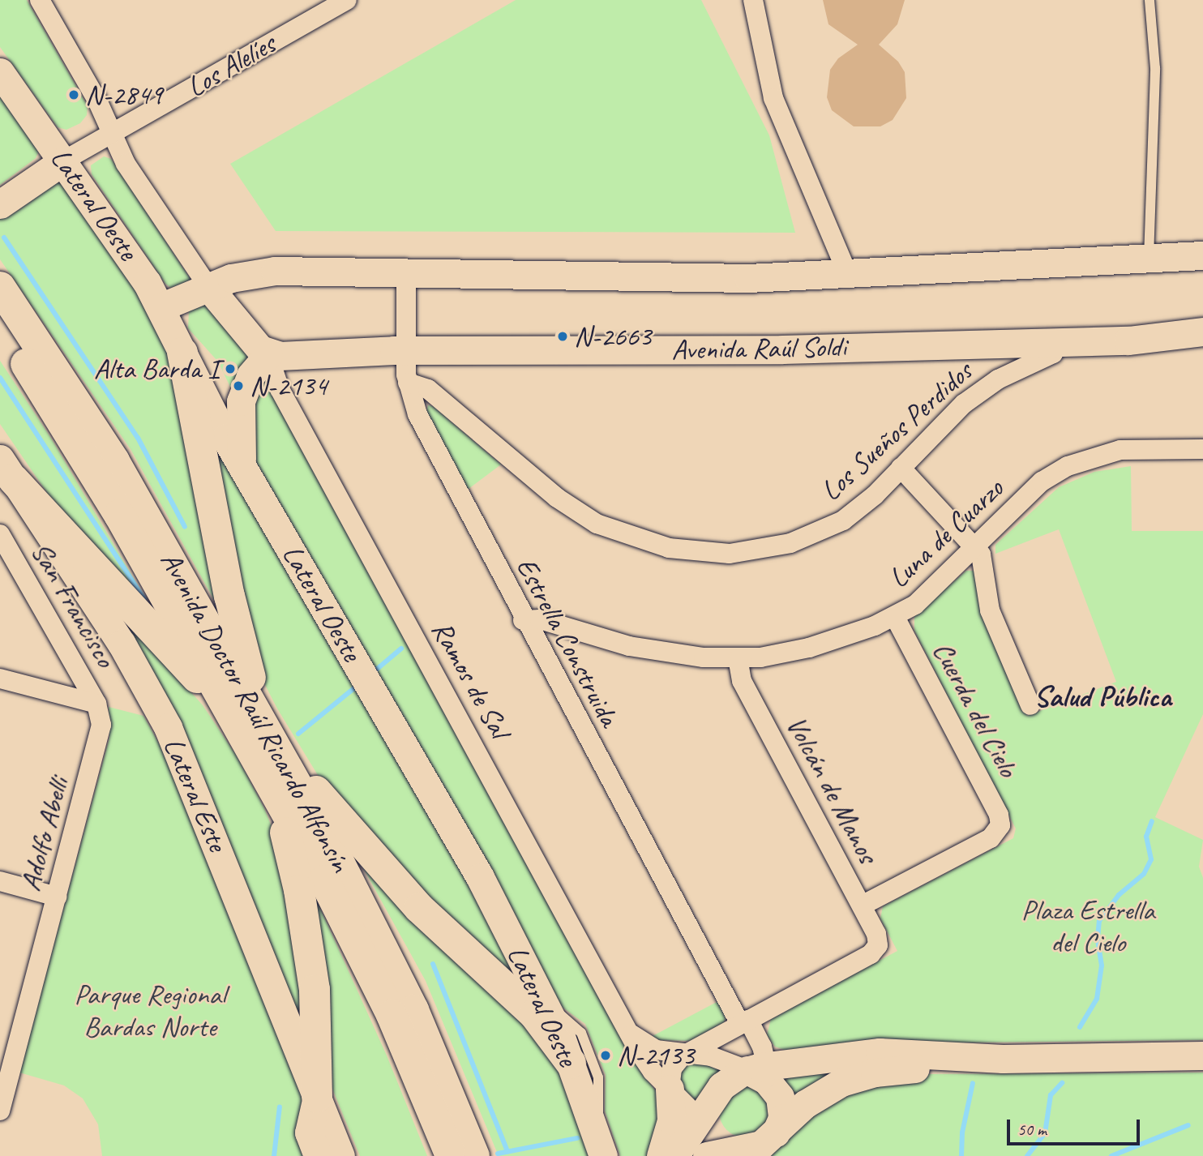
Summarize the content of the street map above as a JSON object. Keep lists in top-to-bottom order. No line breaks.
{"streets":{"highway":["Avenida Doctor Raúl Ricardo Alfonsín"],"main road":["Los Alelíes","Lateral Oeste","Avenida Raúl Soldi","Lateral Este"],"street":["Los Sueños Perdidos","Luna de Cuarzo","San Francisco","Estrella Construida","Ramos de Sal","Cuerda del Cielo","Volcán de Manos","Adolfo Abelli"]},"crossings":[["Los Alelíes","Lateral Oeste"],["Avenida Raúl Soldi","Los Sueños Perdidos"],["Avenida Raúl Soldi","Estrella Construida"],["Avenida Raúl Soldi","Ramos de Sal"],["Los Sueños Perdidos","Estrella Construida"],["Los Sueños Perdidos","Cuerda del Cielo"],["Luna de Cuarzo","Estrella Construida"],["Luna de Cuarzo","Cuerda del Cielo"],["Luna de Cuarzo","Volcán de Manos"],["San Francisco","Adolfo Abelli"],["Estrella Construida","Ramos de Sal"],["Estrella Construida","Volcán de Manos"],["Cuerda del Cielo","Volcán de Manos"]],"districts":["Salud Pública"],"parks":["Plaza Estrella del Cielo","Parque Regional Bardas Norte"],"places":["N-2849","N-2663","Alta Barda I","N-2134","N-2133"],"scale_bar":"50 m"}
